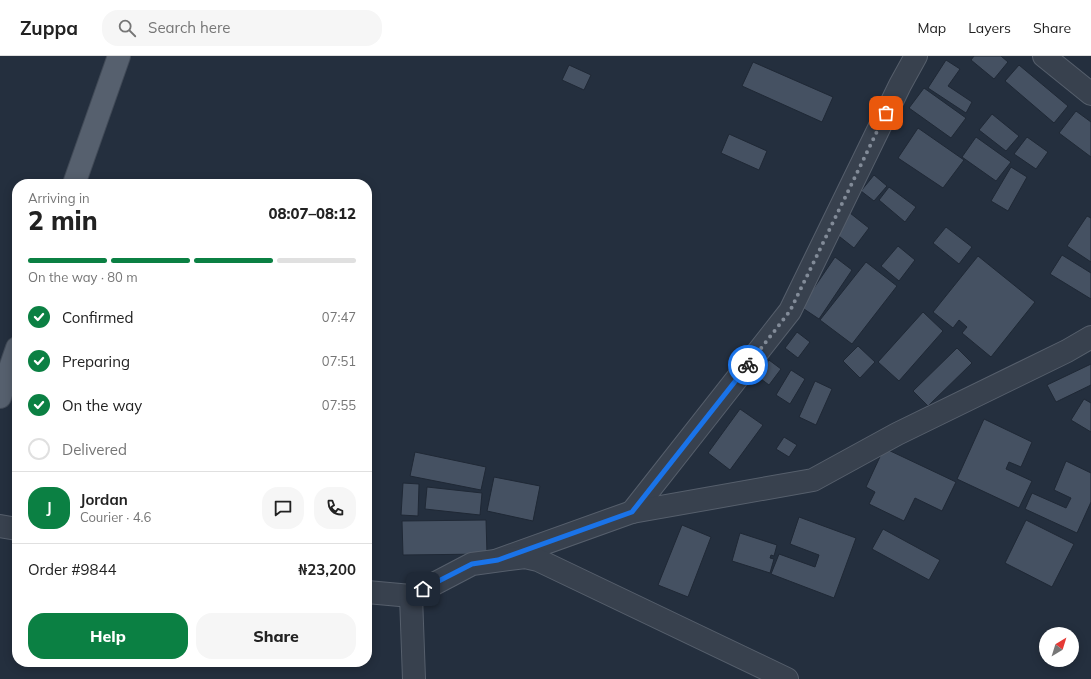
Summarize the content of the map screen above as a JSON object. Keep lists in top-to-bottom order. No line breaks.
{"north":"top right","page":{"header":"Zuppa","search":"Search here","nav":["Map","Layers","Share"],"heading":["2 min","Arriving in","08:07–08:12"],"panel":["Jordan","Courier · 4.6","Order #9844","₦23,200"],"bar":"On the way · 80 m","list":[["Confirmed","07:47"],["Preparing","07:51"],["On the way","07:55"],"Delivered"],"round":"J","buttons":["Help","Share"]}}
